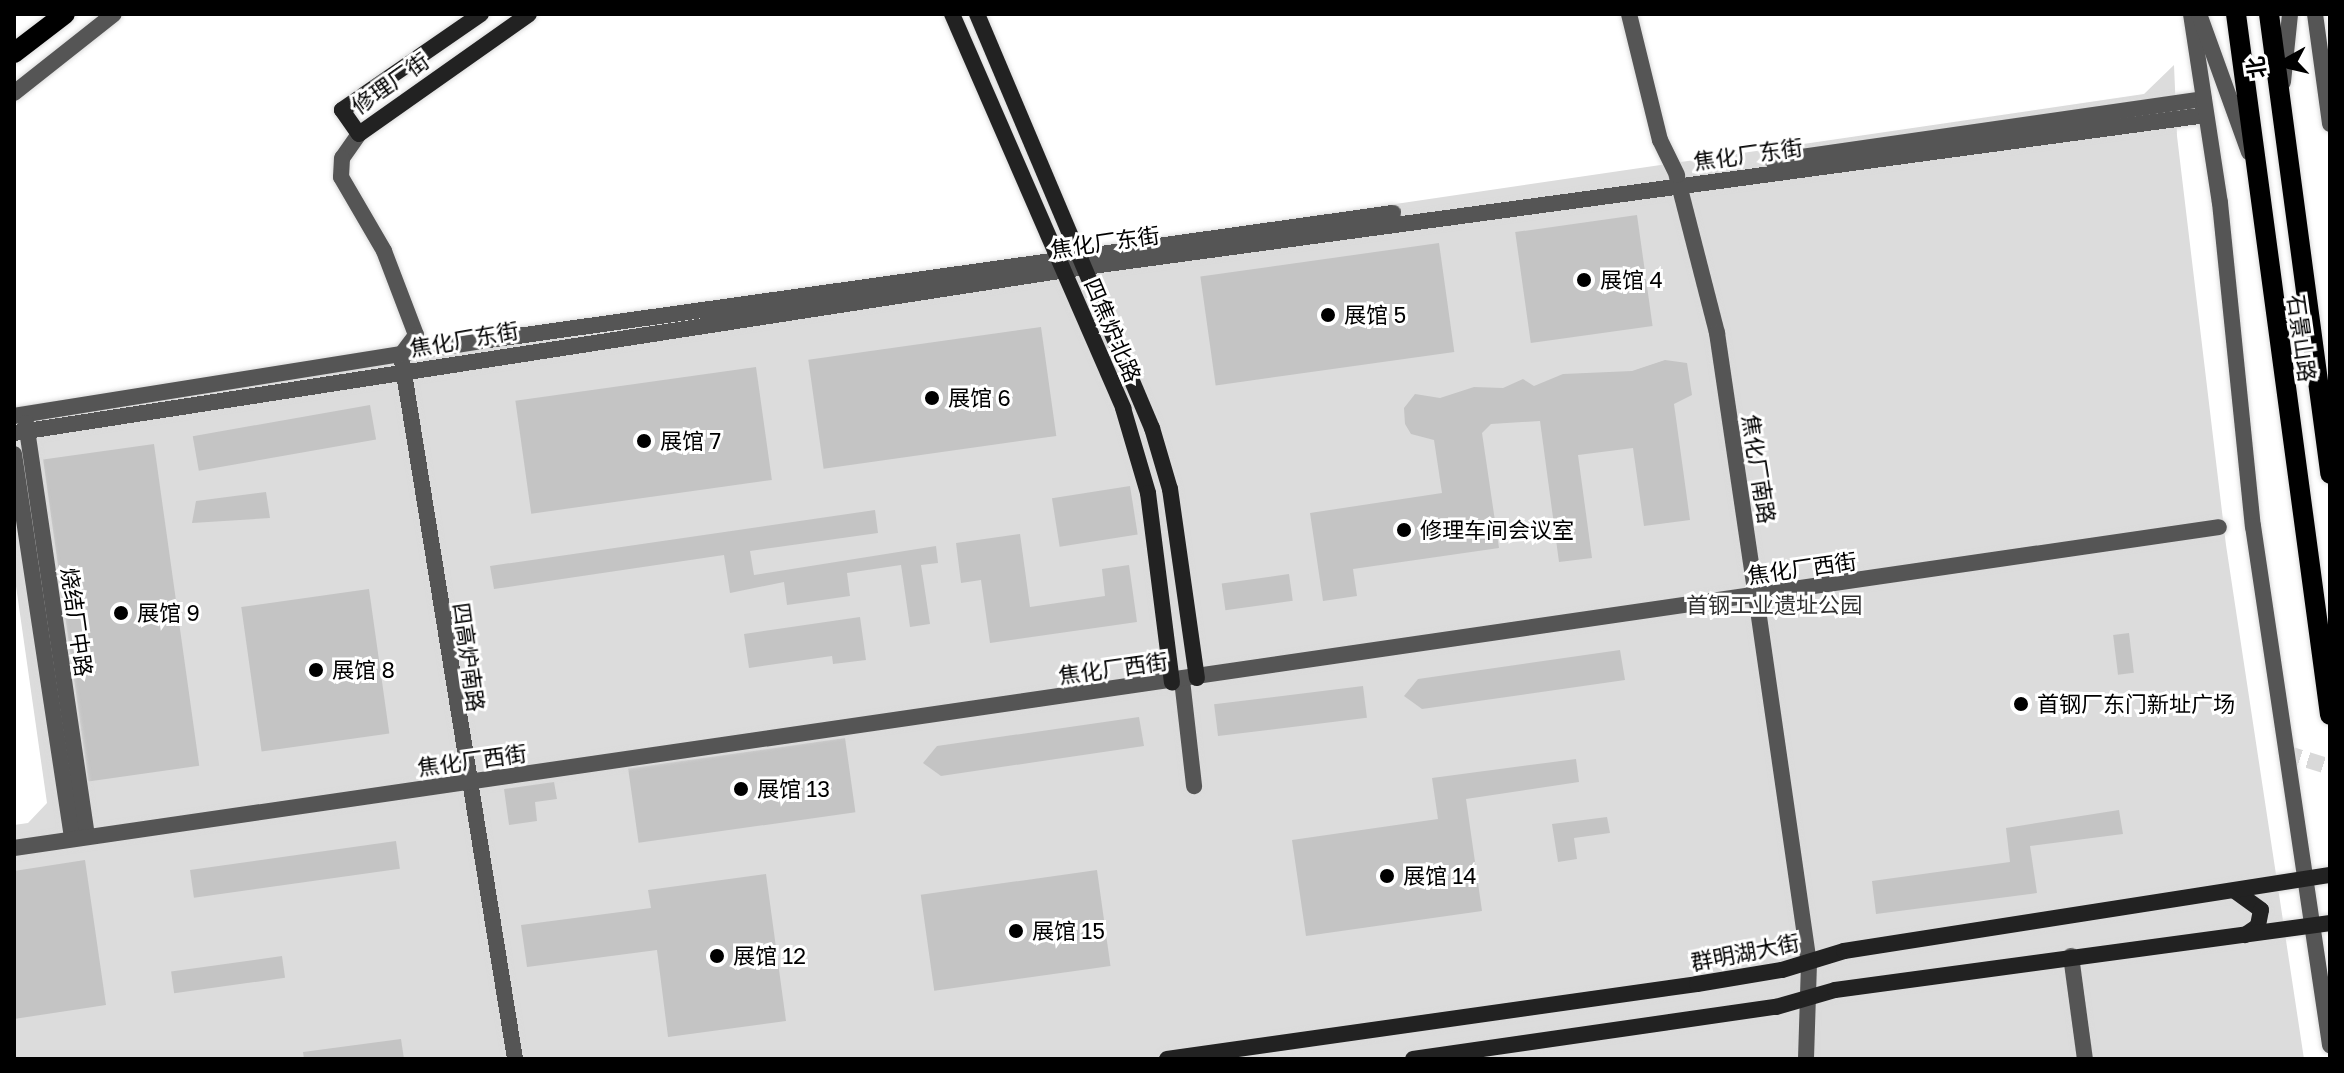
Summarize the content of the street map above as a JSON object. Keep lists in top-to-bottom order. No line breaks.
{"streets":{"main road":["修理厂街","四焦炉北路","石景山路","群明湖大街"],"street":["焦化厂东街","焦化厂南路","焦化厂西街","烧结厂中路","四高炉南路"]},"crossings":[["焦化厂东街","四焦炉北路"],["焦化厂东街","焦化厂南路"],["焦化厂东街","烧结厂中路"],["焦化厂东街","四高炉南路"],["四焦炉北路","焦化厂西街"],["焦化厂南路","焦化厂西街"],["焦化厂南路","群明湖大街"],["焦化厂西街","烧结厂中路"],["焦化厂西街","四高炉南路"]],"parks":["首钢工业遗址公园"],"places":["展馆 4","展馆 5","展馆 6","展馆 7","修理车间会议室","展馆 9","展馆 8","首钢厂东门新址广场","展馆 13","展馆 14","展馆 15","展馆 12"],"north":"left"}
